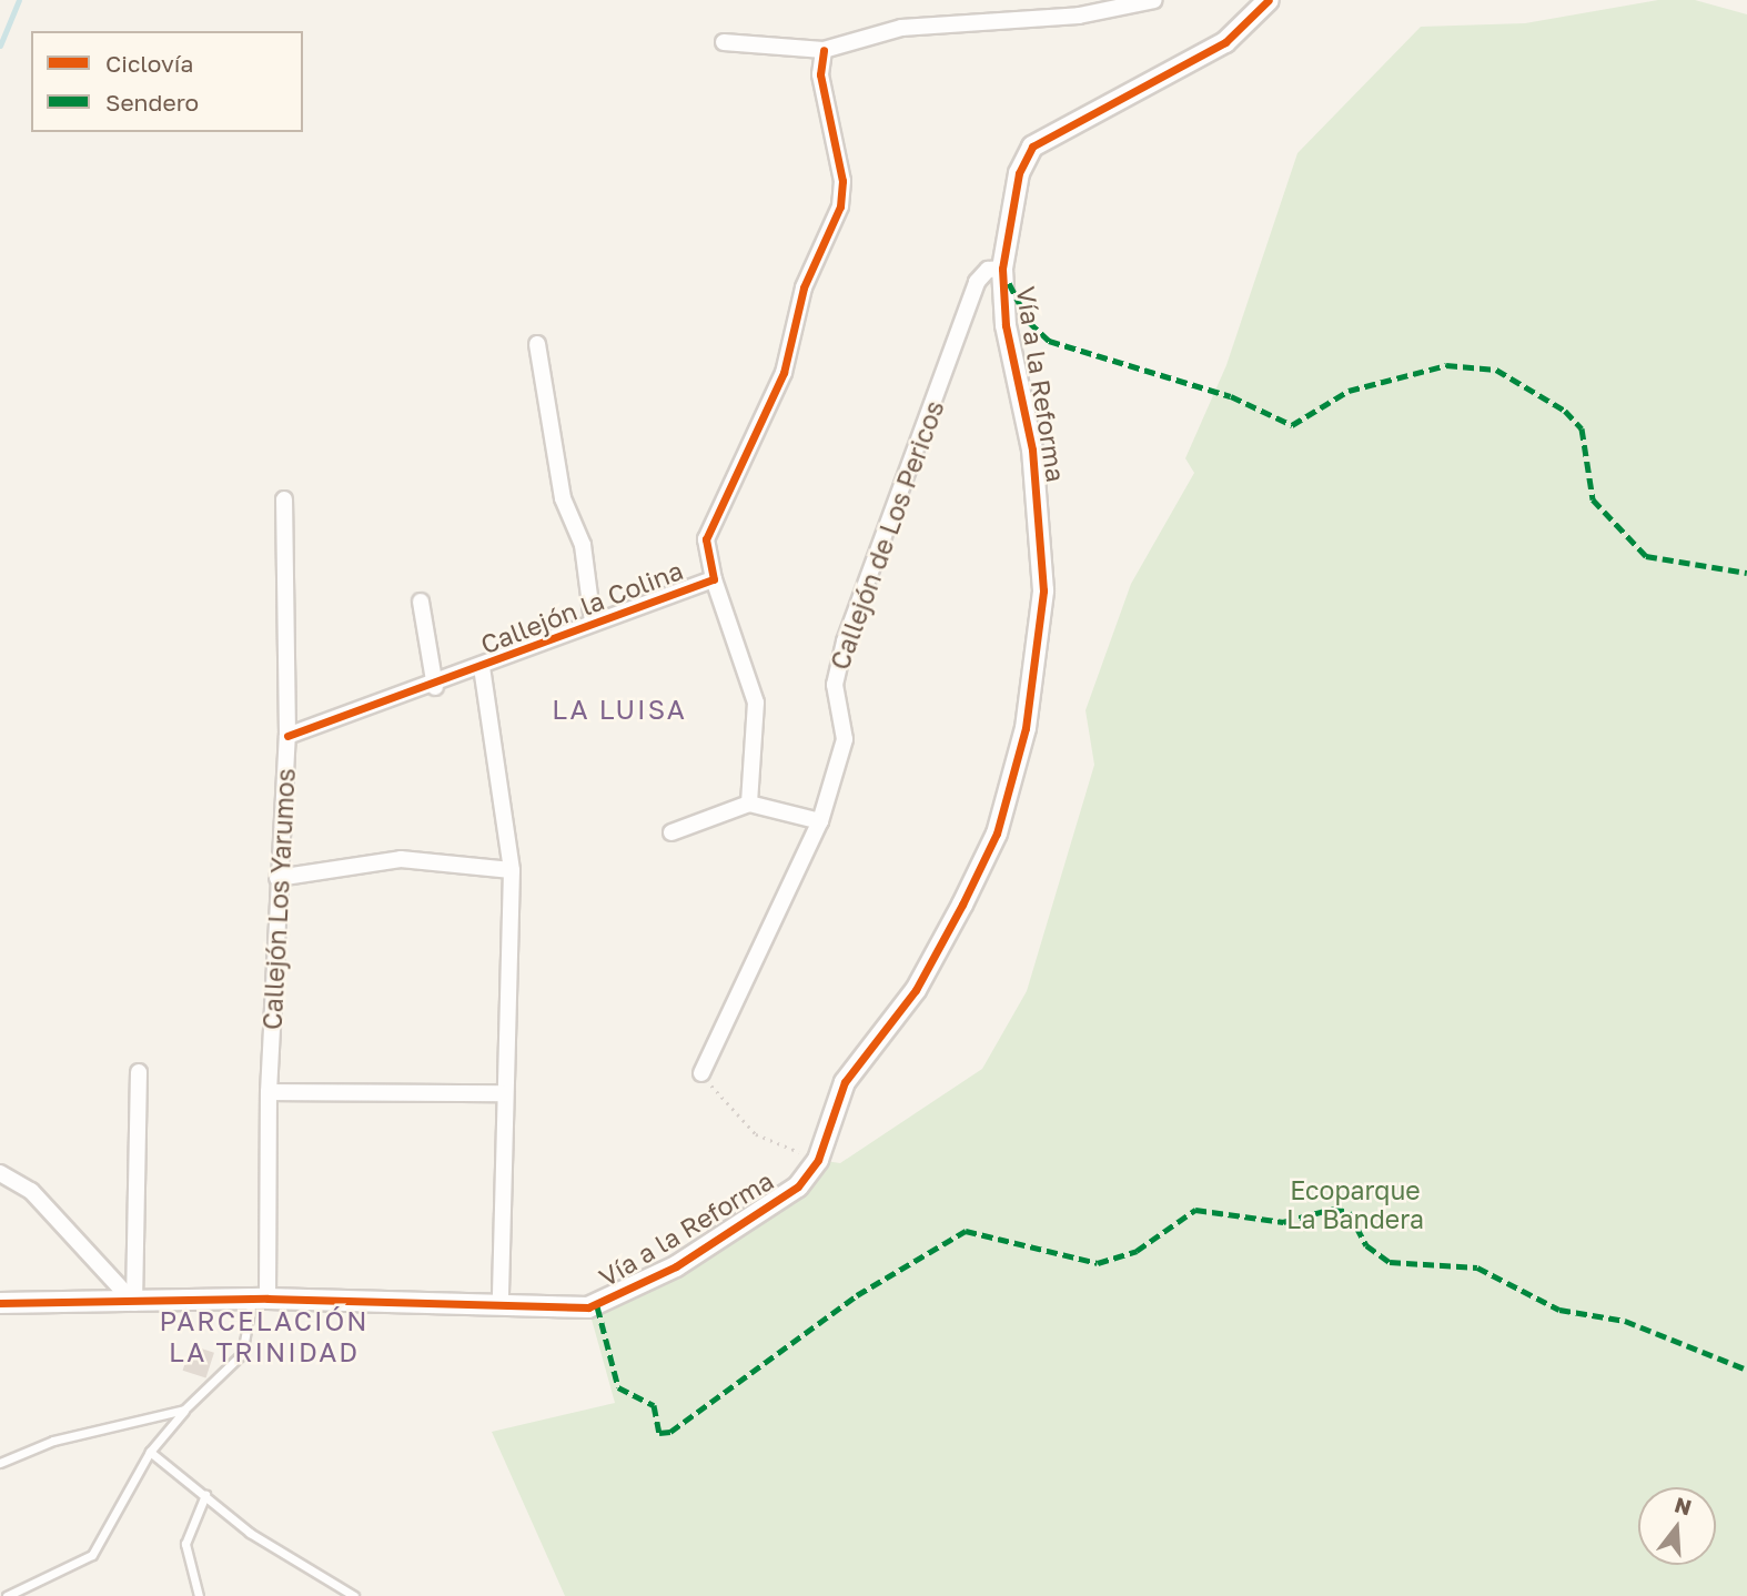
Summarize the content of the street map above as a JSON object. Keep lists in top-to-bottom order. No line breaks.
{"streets":{"street":["Vía a la Reforma","Callejón de Los Pericos","Callejón la Colina","Callejón Los Yarumos"]},"crossings":[["Vía a la Reforma","Callejón de Los Pericos"],["Vía a la Reforma","Callejón Los Yarumos"],["Callejón la Colina","Callejón Los Yarumos"]],"districts":["LA LUISA","PARCELACIÓN LA TRINIDAD"],"parks":["Ecoparque La Bandera"],"legend":["Ciclovía","Sendero"],"north":"top"}
